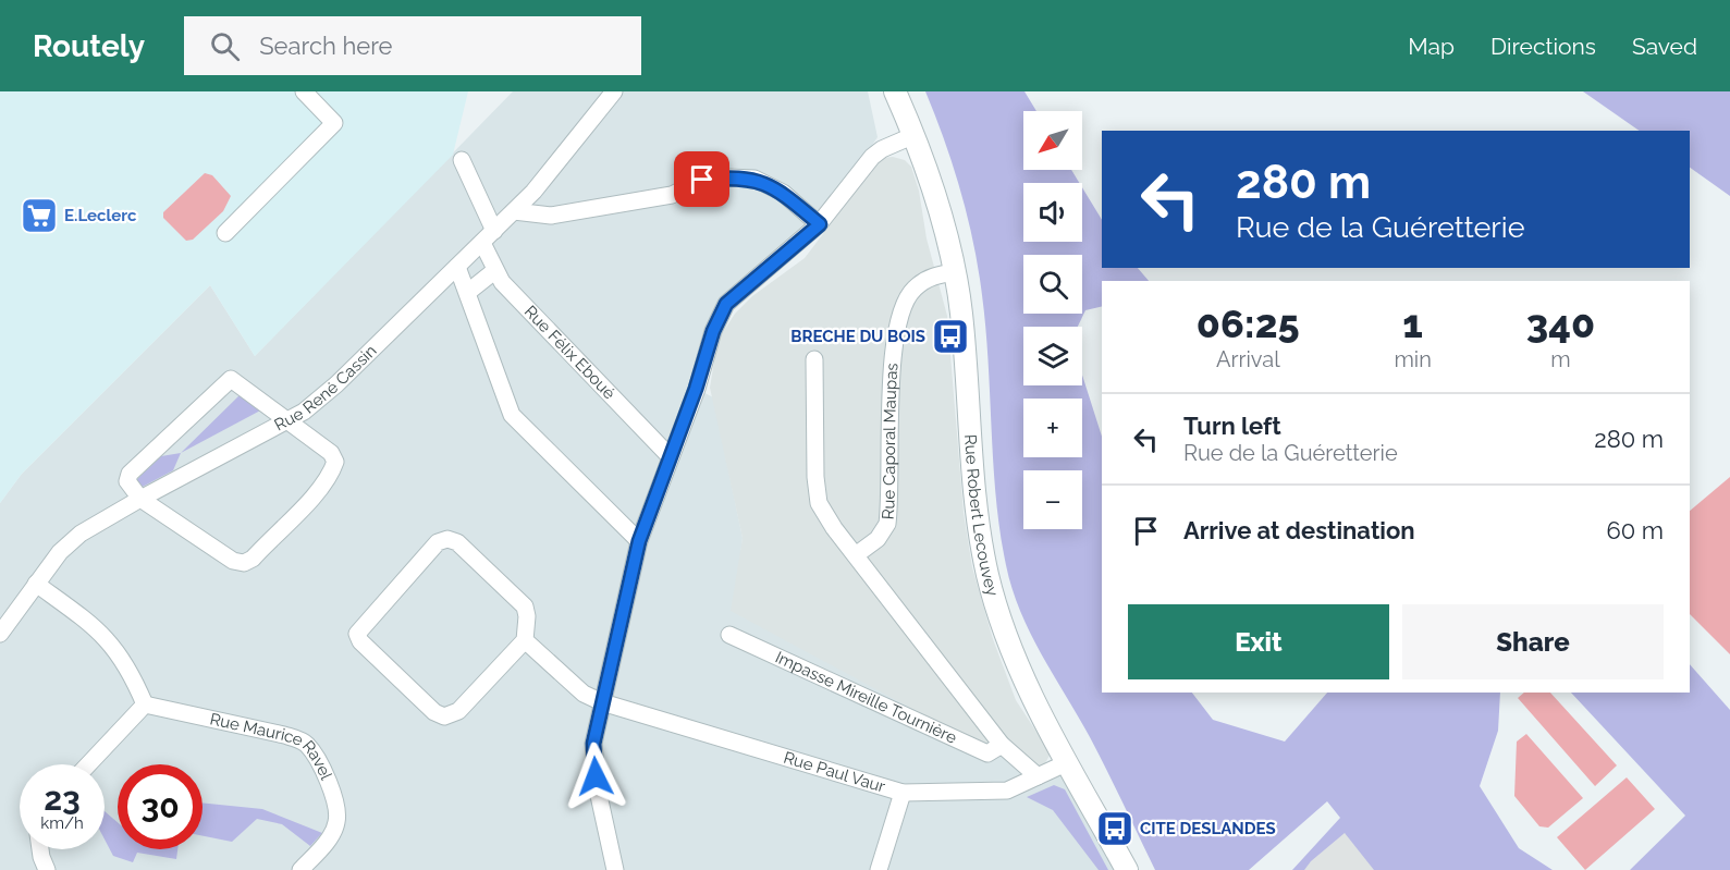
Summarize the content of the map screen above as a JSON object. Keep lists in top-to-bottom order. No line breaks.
{"streets":{"street":["Rue Félix Eboué","Rue René Cassin","Rue Caporal Maupas","Rue Robert Lecouvey","Impasse Mireille Tournière","Rue Maurice Ravel","Rue Paul Vaur"]},"crossings":[["Rue Félix Eboué","Rue René Cassin"],["Rue Caporal Maupas","Rue Robert Lecouvey"],["Rue Robert Lecouvey","Rue Paul Vaur"]],"places":{"supermarket":["E.Leclerc"],"bus stop":["BRECHE DU BOIS","CITE DESLANDES"]},"north":"bottom left","page":{"header":"Routely","search":"Search here","nav":["Map","Directions","Saved"],"map_buttons":["+","−"],"turn":["280 m","Rue de la Guéretterie"],"eta":["06:25","Arrival","1","min","340","m"],"list":[{"name":"Turn left","note":"Rue de la Guéretterie","value":"280 m"},{"name":"Arrive at destination","value":"60 m"}],"buttons":["Exit","Share"],"speed":"23 km/h","limit":"30"}}
